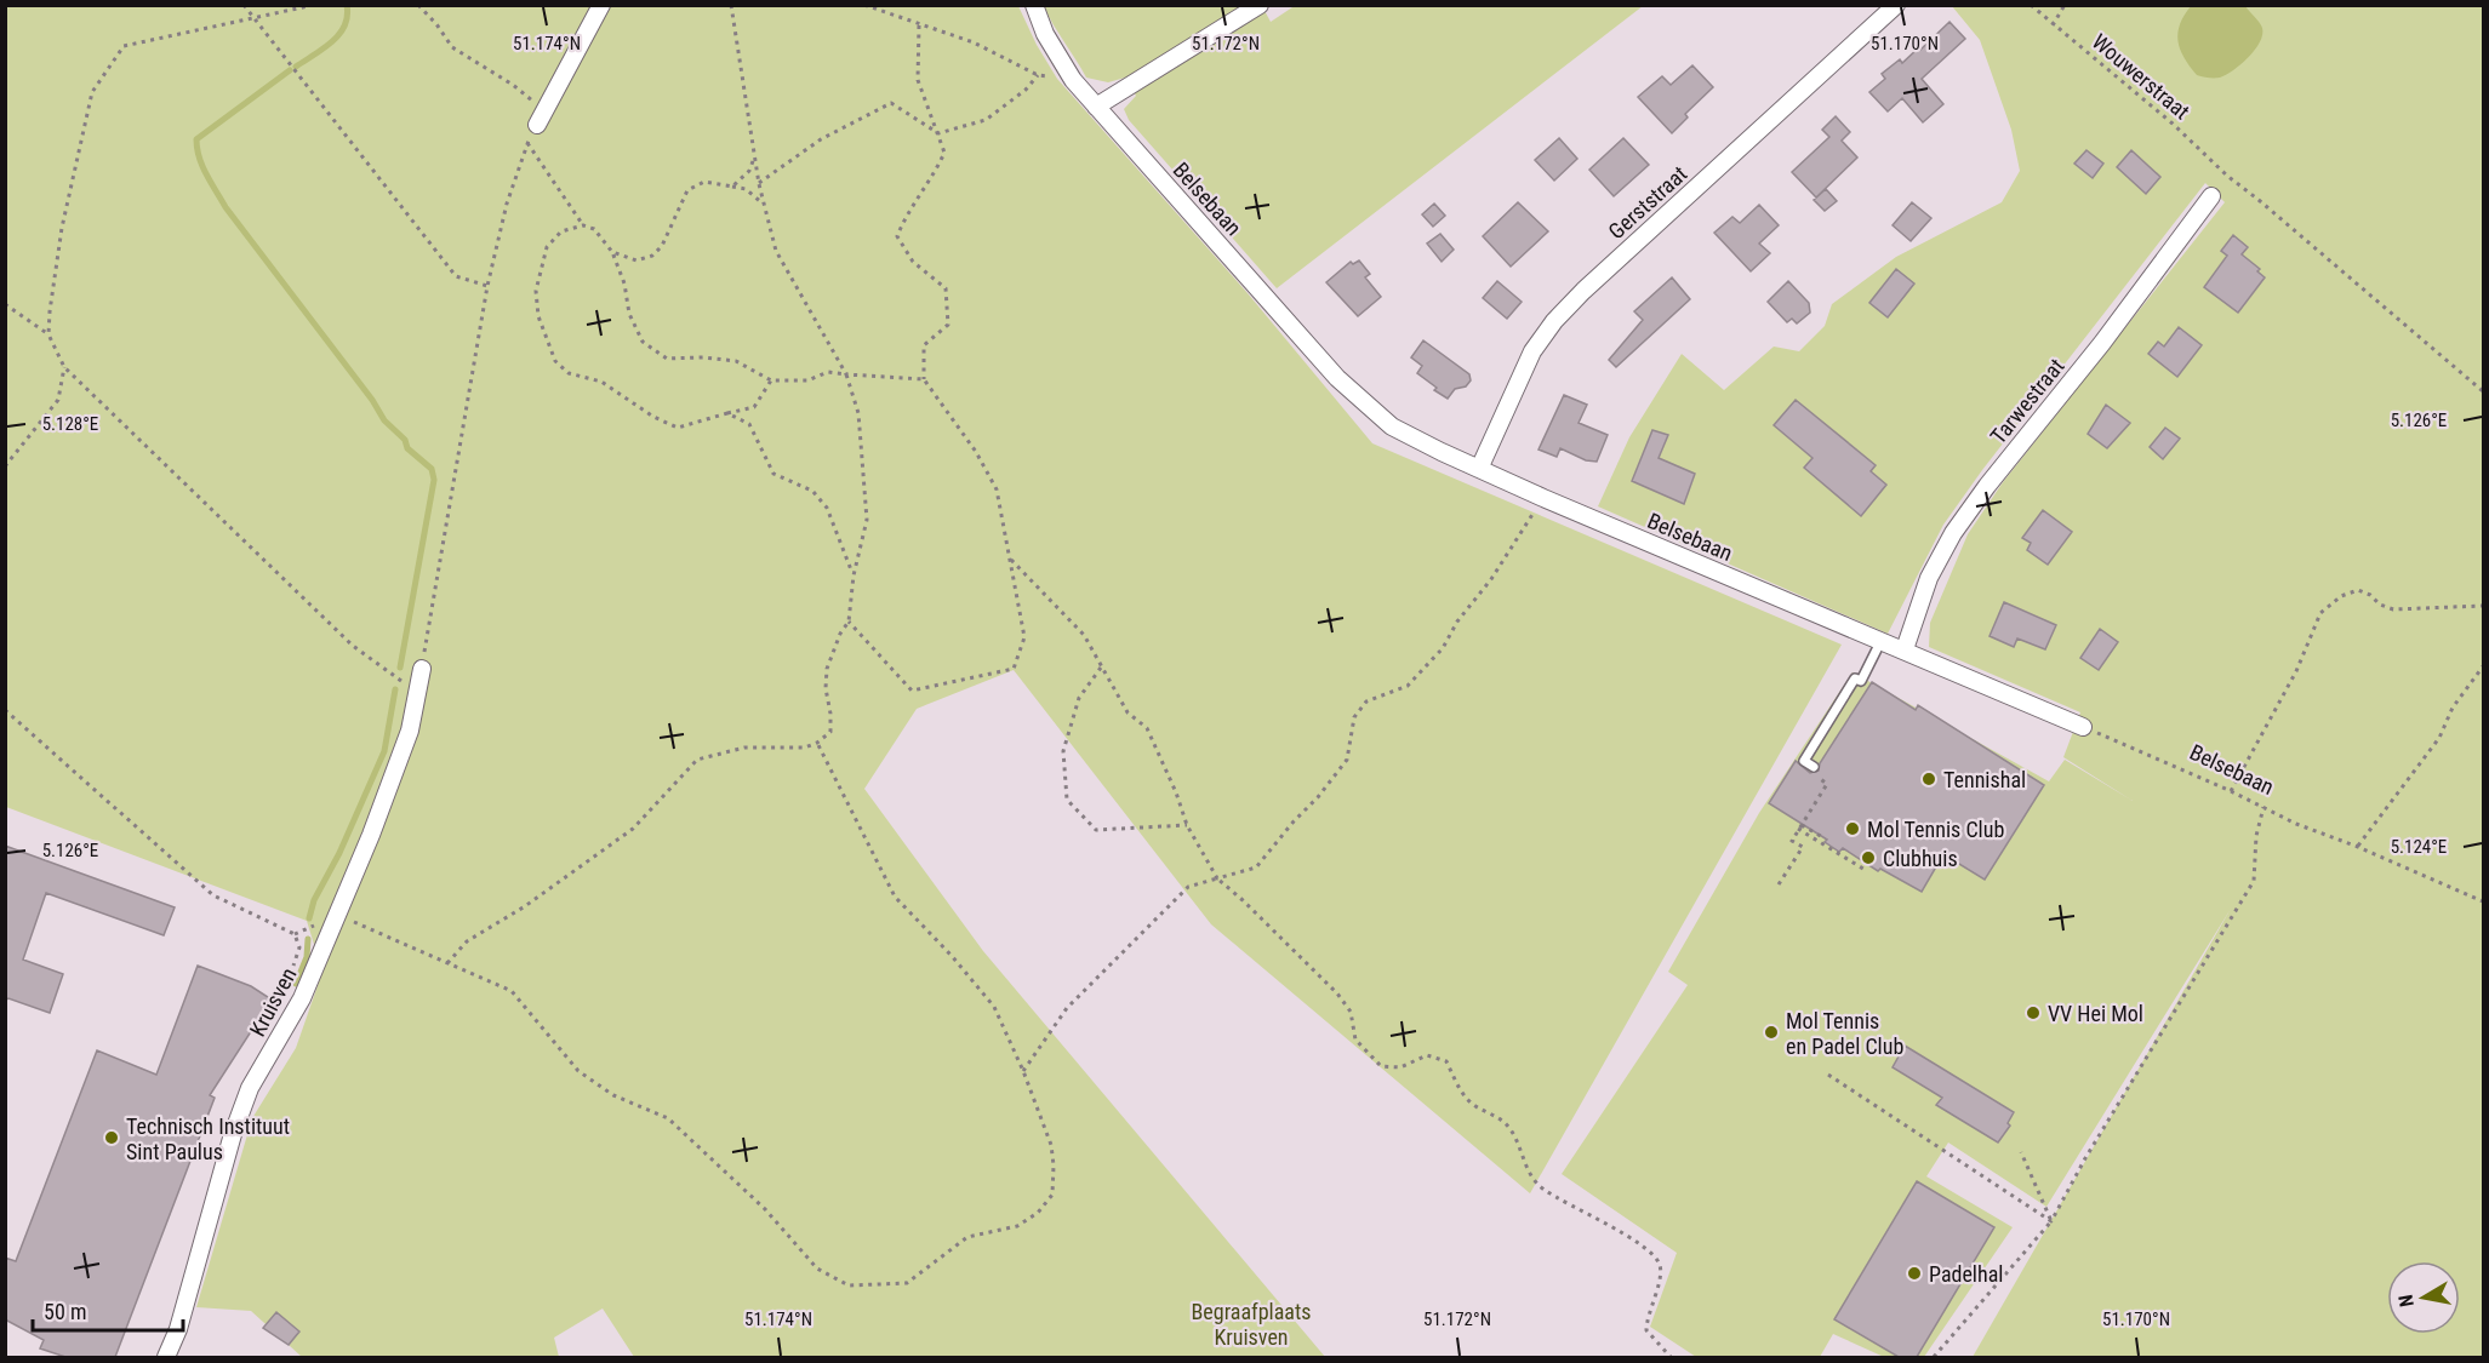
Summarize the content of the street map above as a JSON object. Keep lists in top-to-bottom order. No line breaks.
{"streets":{"street":["Belsebaan","Gerststraat","Tarwestraat","Kruisven"],"path":["Wouwerstraat"]},"crossings":[["Belsebaan","Gerststraat"],["Belsebaan","Tarwestraat"]],"parks":["Begraafplaats Kruisven"],"places":["Tennishal","Mol Tennis Club","Clubhuis","VV Hei Mol","Mol Tennis en Padel Club","Technisch Instituut Sint Paulus","Padelhal"],"scale_bar":"50 m","north":"left","coordinates":["51.174°N","51.172°N","51.170°N","5.126°E","5.128°E","5.124°E"]}
